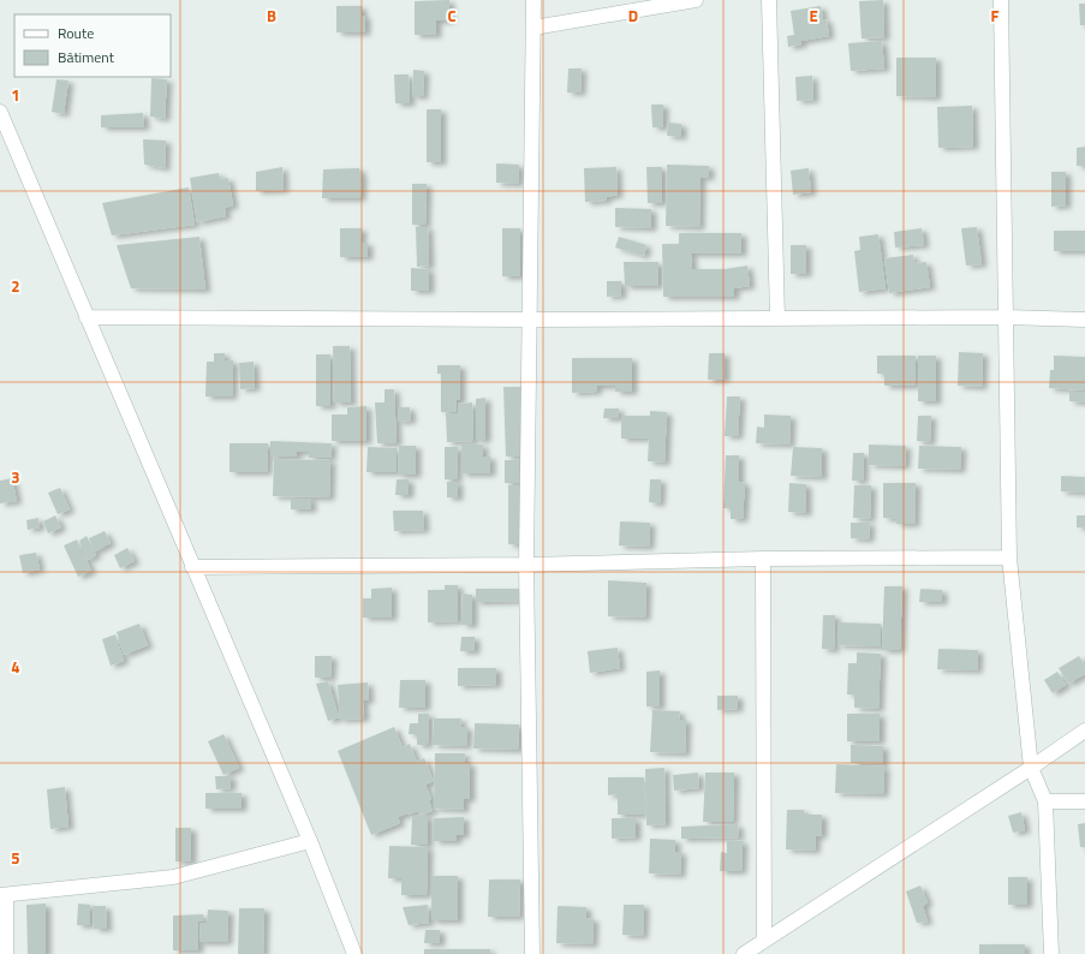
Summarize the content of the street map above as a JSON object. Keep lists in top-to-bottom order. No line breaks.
{"legend":["Route","Bâtiment"],"grid":{"columns":["B","C","D","E","F"],"rows":["1","2","3","4","5"]}}
